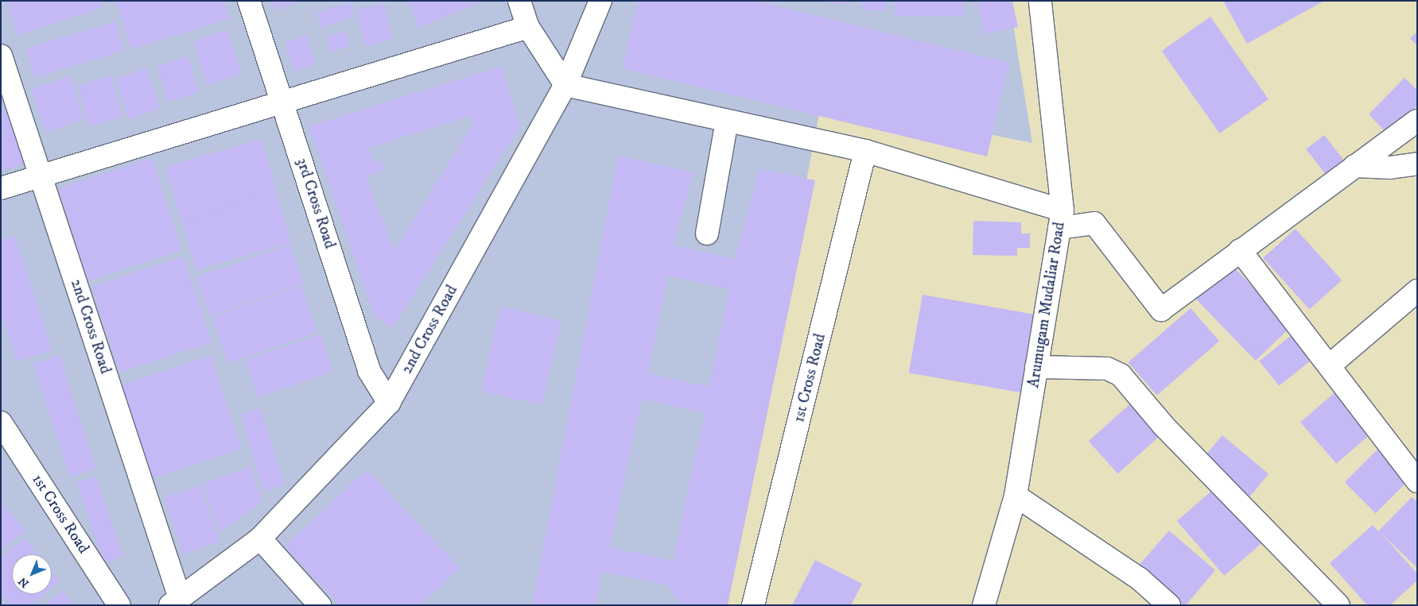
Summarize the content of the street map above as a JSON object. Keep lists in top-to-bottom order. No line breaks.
{"streets":{"street":["3rd Cross Road","Arumugam Mudaliar Road","2nd Cross Road","1st Cross Road"]},"crossings":[["3rd Cross Road","2nd Cross Road"]],"north":"bottom left"}
